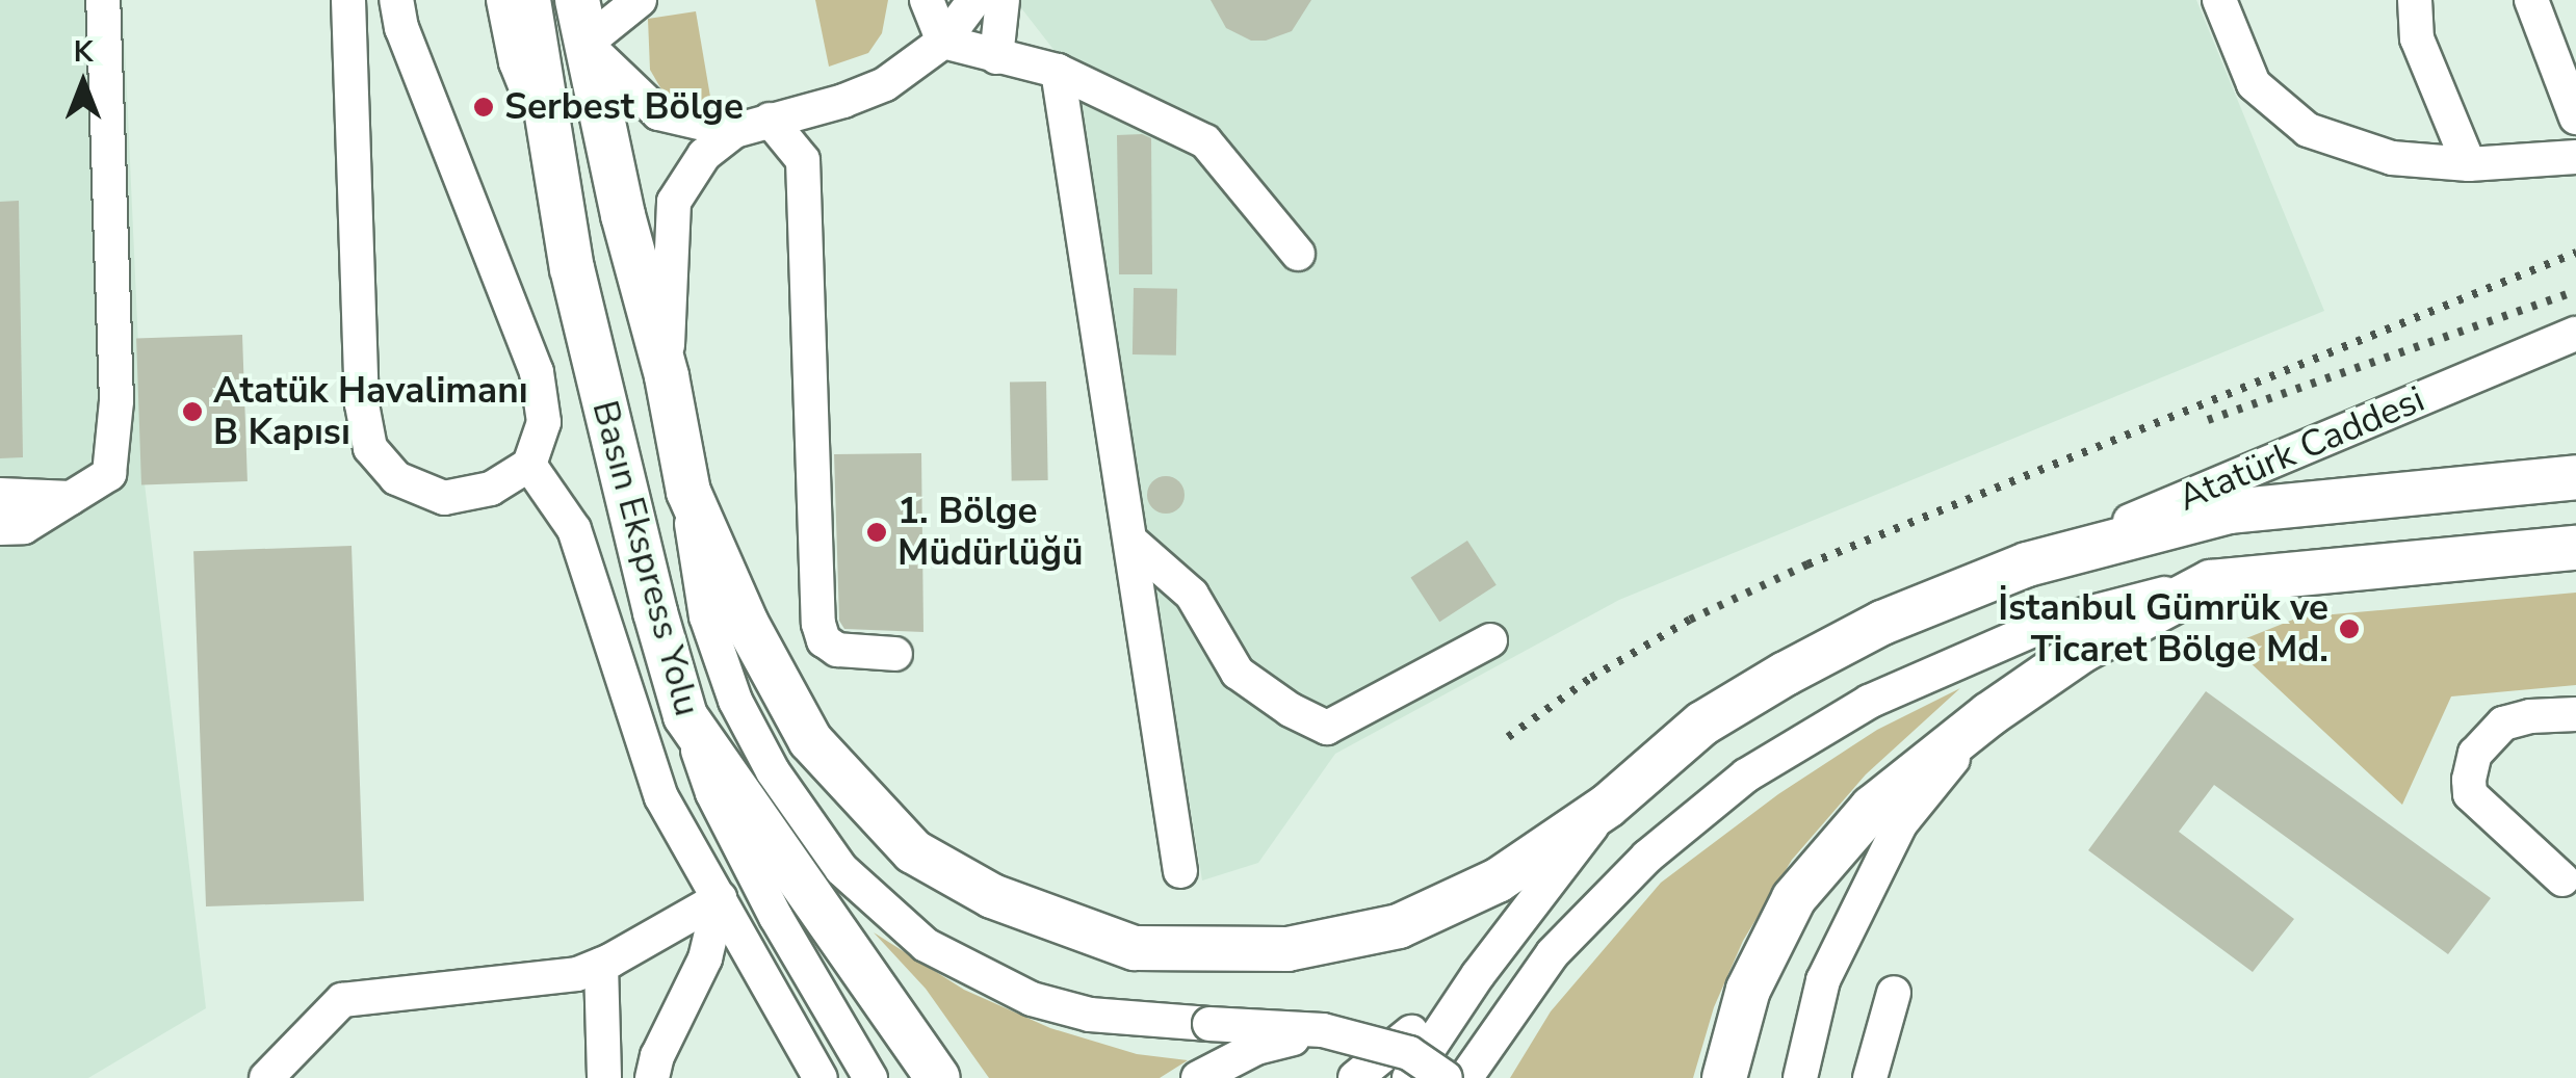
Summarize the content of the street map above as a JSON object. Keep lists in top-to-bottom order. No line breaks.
{"streets":{"main road":["Basın Ekspress Yolu"],"street":["Atatürk Caddesi"]},"places":["Serbest Bölge","Atatük Havalimanı B Kapısı","1. Bölge Müdürlüğü","İstanbul Gümrük ve Ticaret Bölge Md."],"north":"top"}
